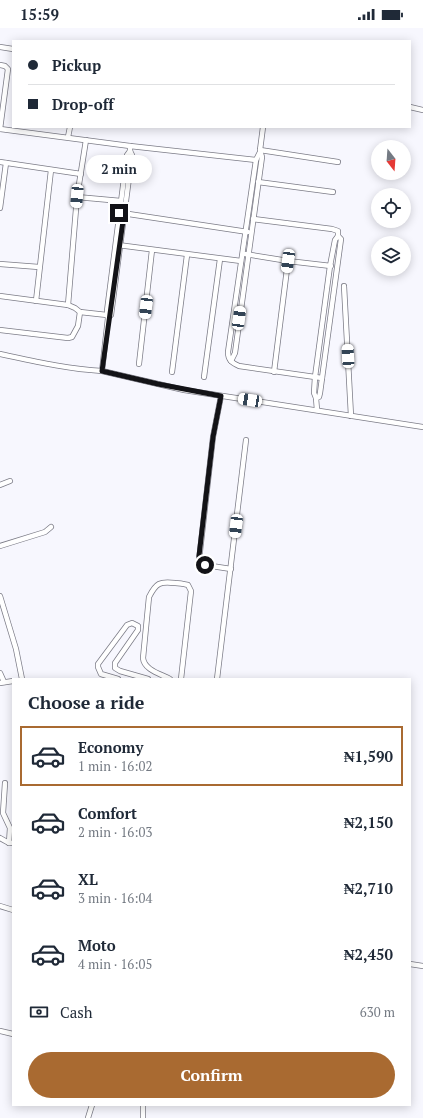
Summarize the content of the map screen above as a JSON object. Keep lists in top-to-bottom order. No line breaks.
{"north":"bottom","page":{"status":"15:59","banner":["Pickup","Drop-off"],"bubble":"2 min","heading":"Choose a ride","list":[{"name":"Economy","note":"1 min · 16:02","value":"₦1,590"},{"name":"Comfort","note":"2 min · 16:03","value":"₦2,150"},{"name":"XL","note":"3 min · 16:04","value":"₦2,710"},{"name":"Moto","note":"4 min · 16:05","value":"₦2,450"}],"pay":["Cash","630 m"],"buttons":"Confirm"}}
